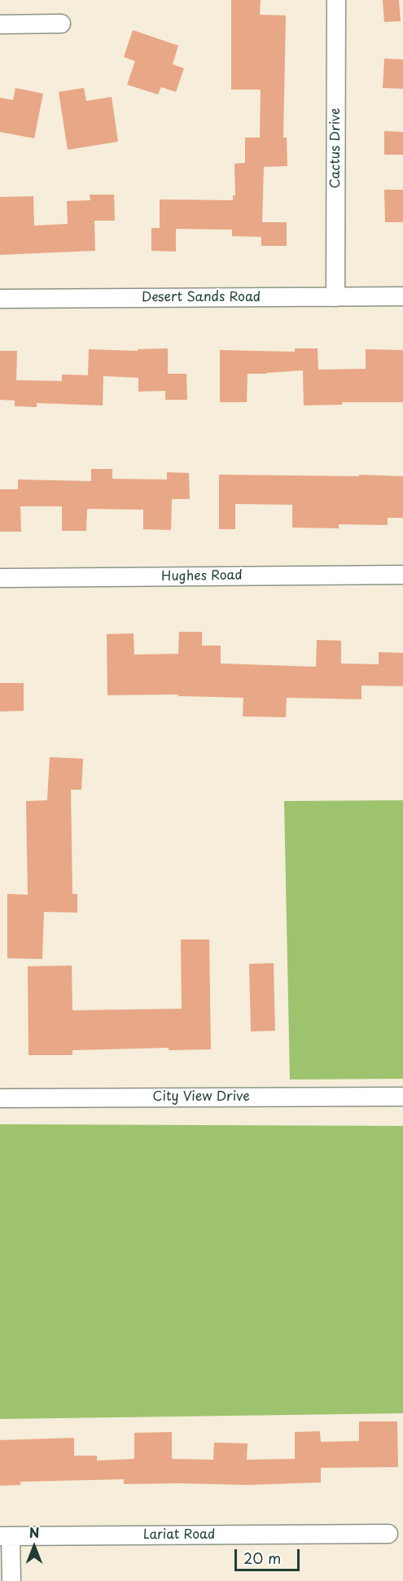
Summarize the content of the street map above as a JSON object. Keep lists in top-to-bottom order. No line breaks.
{"streets":{"street":["Cactus Drive","Desert Sands Road","Hughes Road","City View Drive","Lariat Road"]},"crossings":[["Cactus Drive","Desert Sands Road"]],"scale_bar":"20 m","north":"top"}
